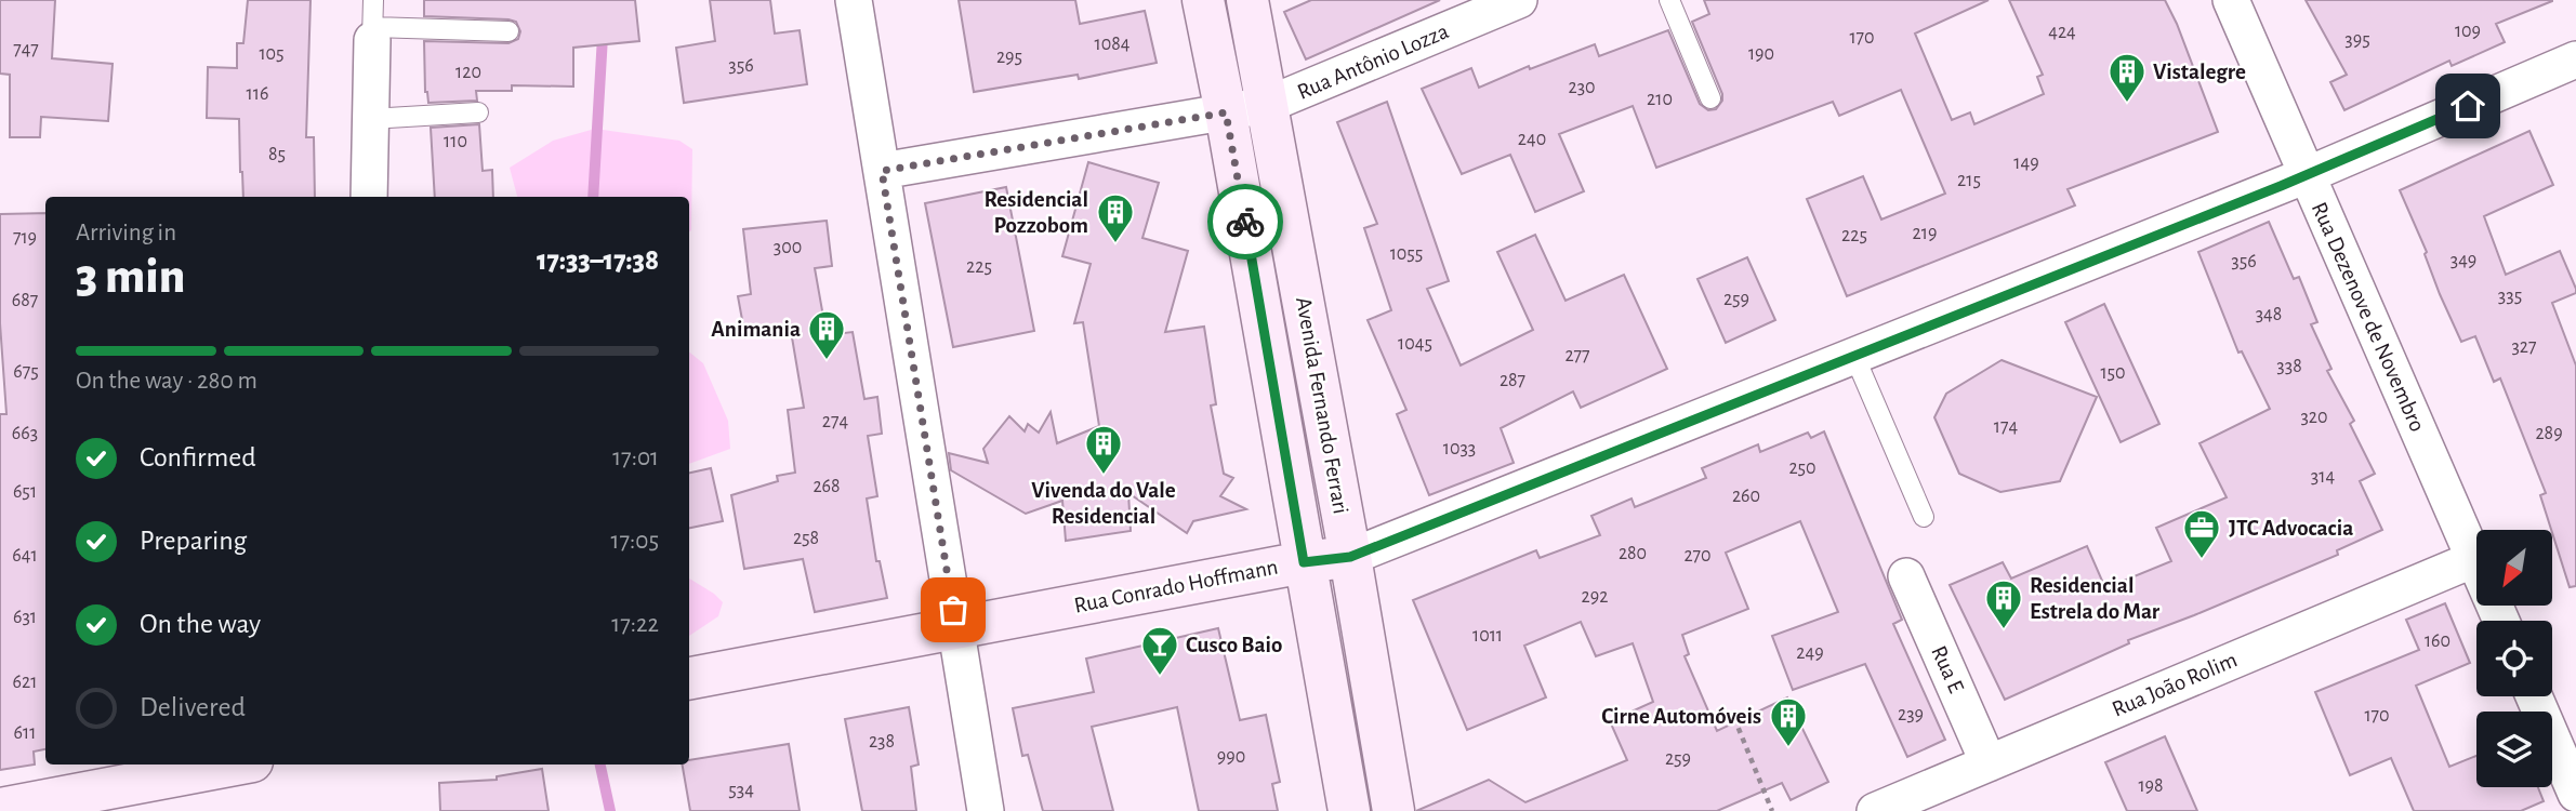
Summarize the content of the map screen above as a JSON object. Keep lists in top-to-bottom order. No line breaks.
{"streets":{"main road":["Avenida Fernando Ferrari","Rua Conrado Hoffmann"],"street":["Rua Antônio Lozza","Rua Dezenove de Novembro","Rua E","Rua João Rolim"]},"crossings":[["Rua Antônio Lozza","Avenida Fernando Ferrari"],["Rua Dezenove de Novembro","Rua Conrado Hoffmann"],["Rua Dezenove de Novembro","Rua João Rolim"],["Avenida Fernando Ferrari","Rua Conrado Hoffmann"],["Rua E","Rua João Rolim"]],"places":{"building":["Vistalegre","Residencial Pozzobom","Animania","Vivenda do Vale Residencial","Residencial Estrela do Mar","Cirne Automóveis"],"office":["JTC Advocacia"],"bar":["Cusco Baio"]},"house_numbers":["109","424","170","395","1084","747","105","190","295","356","120","230","116","210","240","110","85","149","215","219","225","719","300","1055","349","356","225","335","259","687","348","1045","327","277","338","675","150","287","320","274","174","663","289","1033","250","314","268","651","260","258","280","641","270","292","631","1011","160","249","621","239","170","611","238","990","259","198","534"],"north":"bottom left","page":{"heading":["3 min","Arriving in","17:33–17:38"],"bar":"On the way · 280 m","list":[["Confirmed","17:01"],["Preparing","17:05"],["On the way","17:22"],"Delivered"]}}
